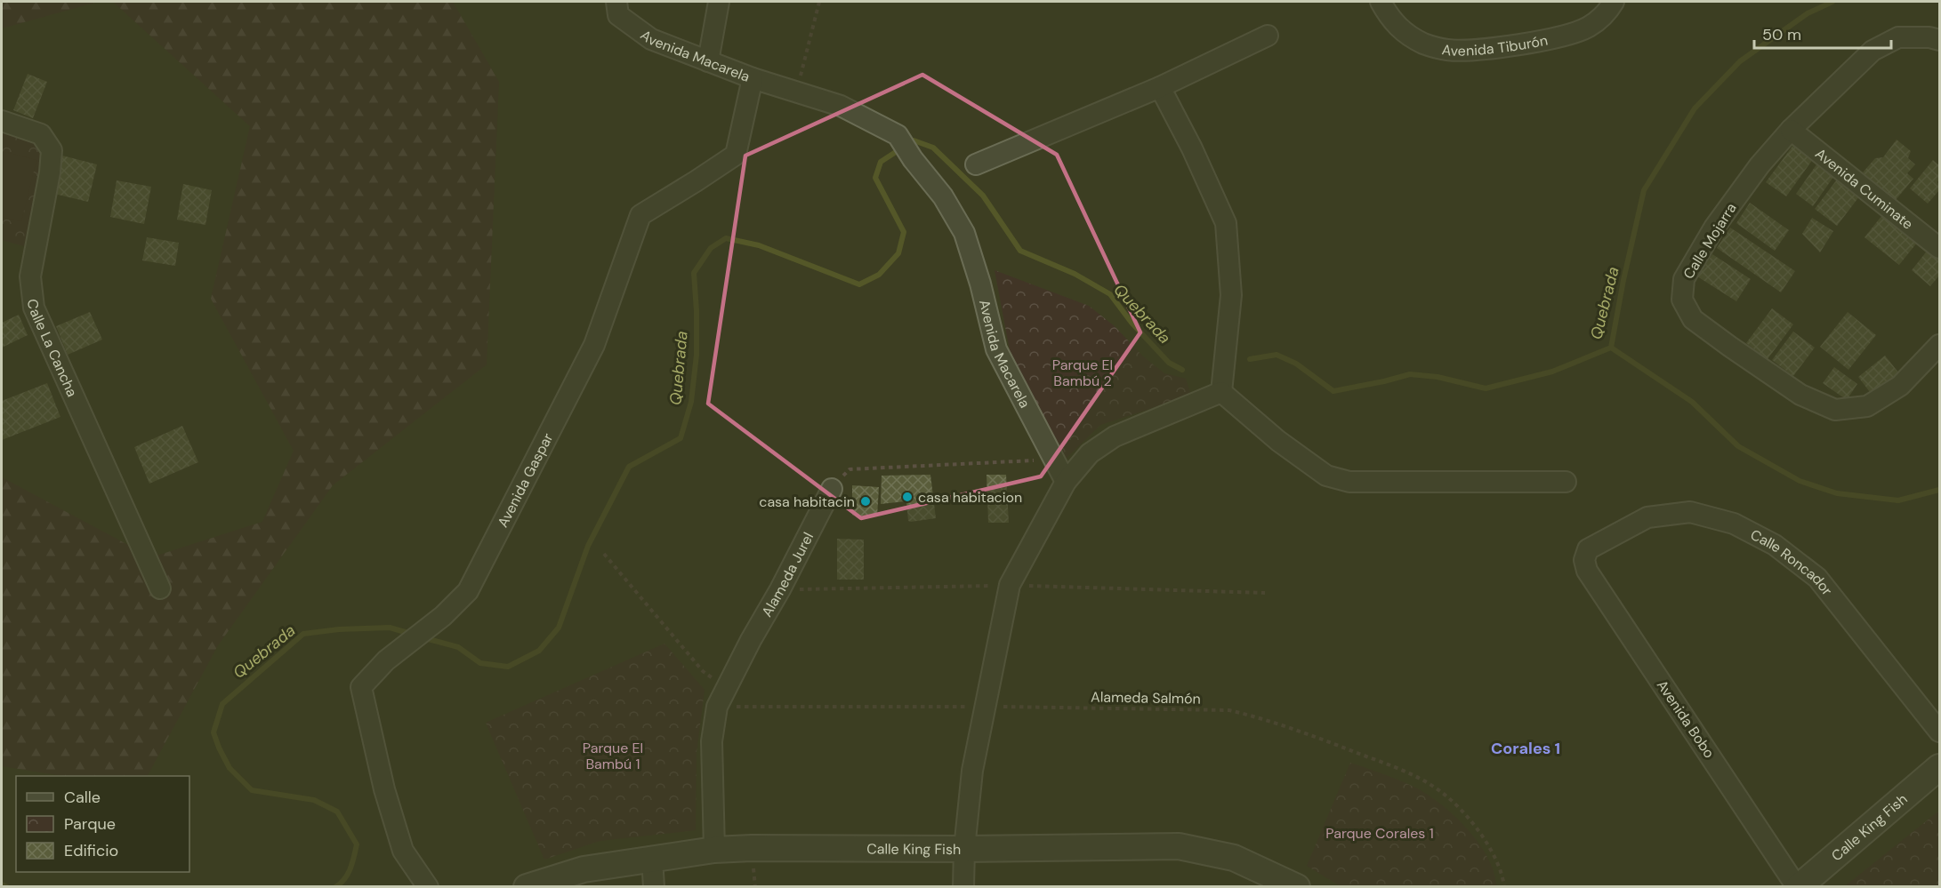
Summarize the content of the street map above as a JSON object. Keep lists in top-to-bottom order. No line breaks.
{"streets":{"street":["Avenida Tiburón","Avenida Macarela","Avenida Cuminate","Calle Mojarra","Calle La Cancha","Avenida Gaspar","Calle Roncador","Alameda Jurel","Avenida Bobo","Calle King Fish"],"path":["Alameda Salmón"]},"crossings":[["Avenida Macarela","Avenida Gaspar"],["Avenida Cuminate","Calle Mojarra"],["Calle Roncador","Avenida Bobo"],["Alameda Jurel","Alameda Salmón"],["Alameda Jurel","Calle King Fish"],["Avenida Bobo","Calle King Fish"]],"districts":["Corales 1"],"water":["Quebrada"],"parks":["Parque El Bambú 2","Parque El Bambú 1","Parque Corales 1"],"places":["casa habitacion","casa habitacin"],"legend":["Calle","Parque","Edificio"],"scale_bar":"50 m"}
